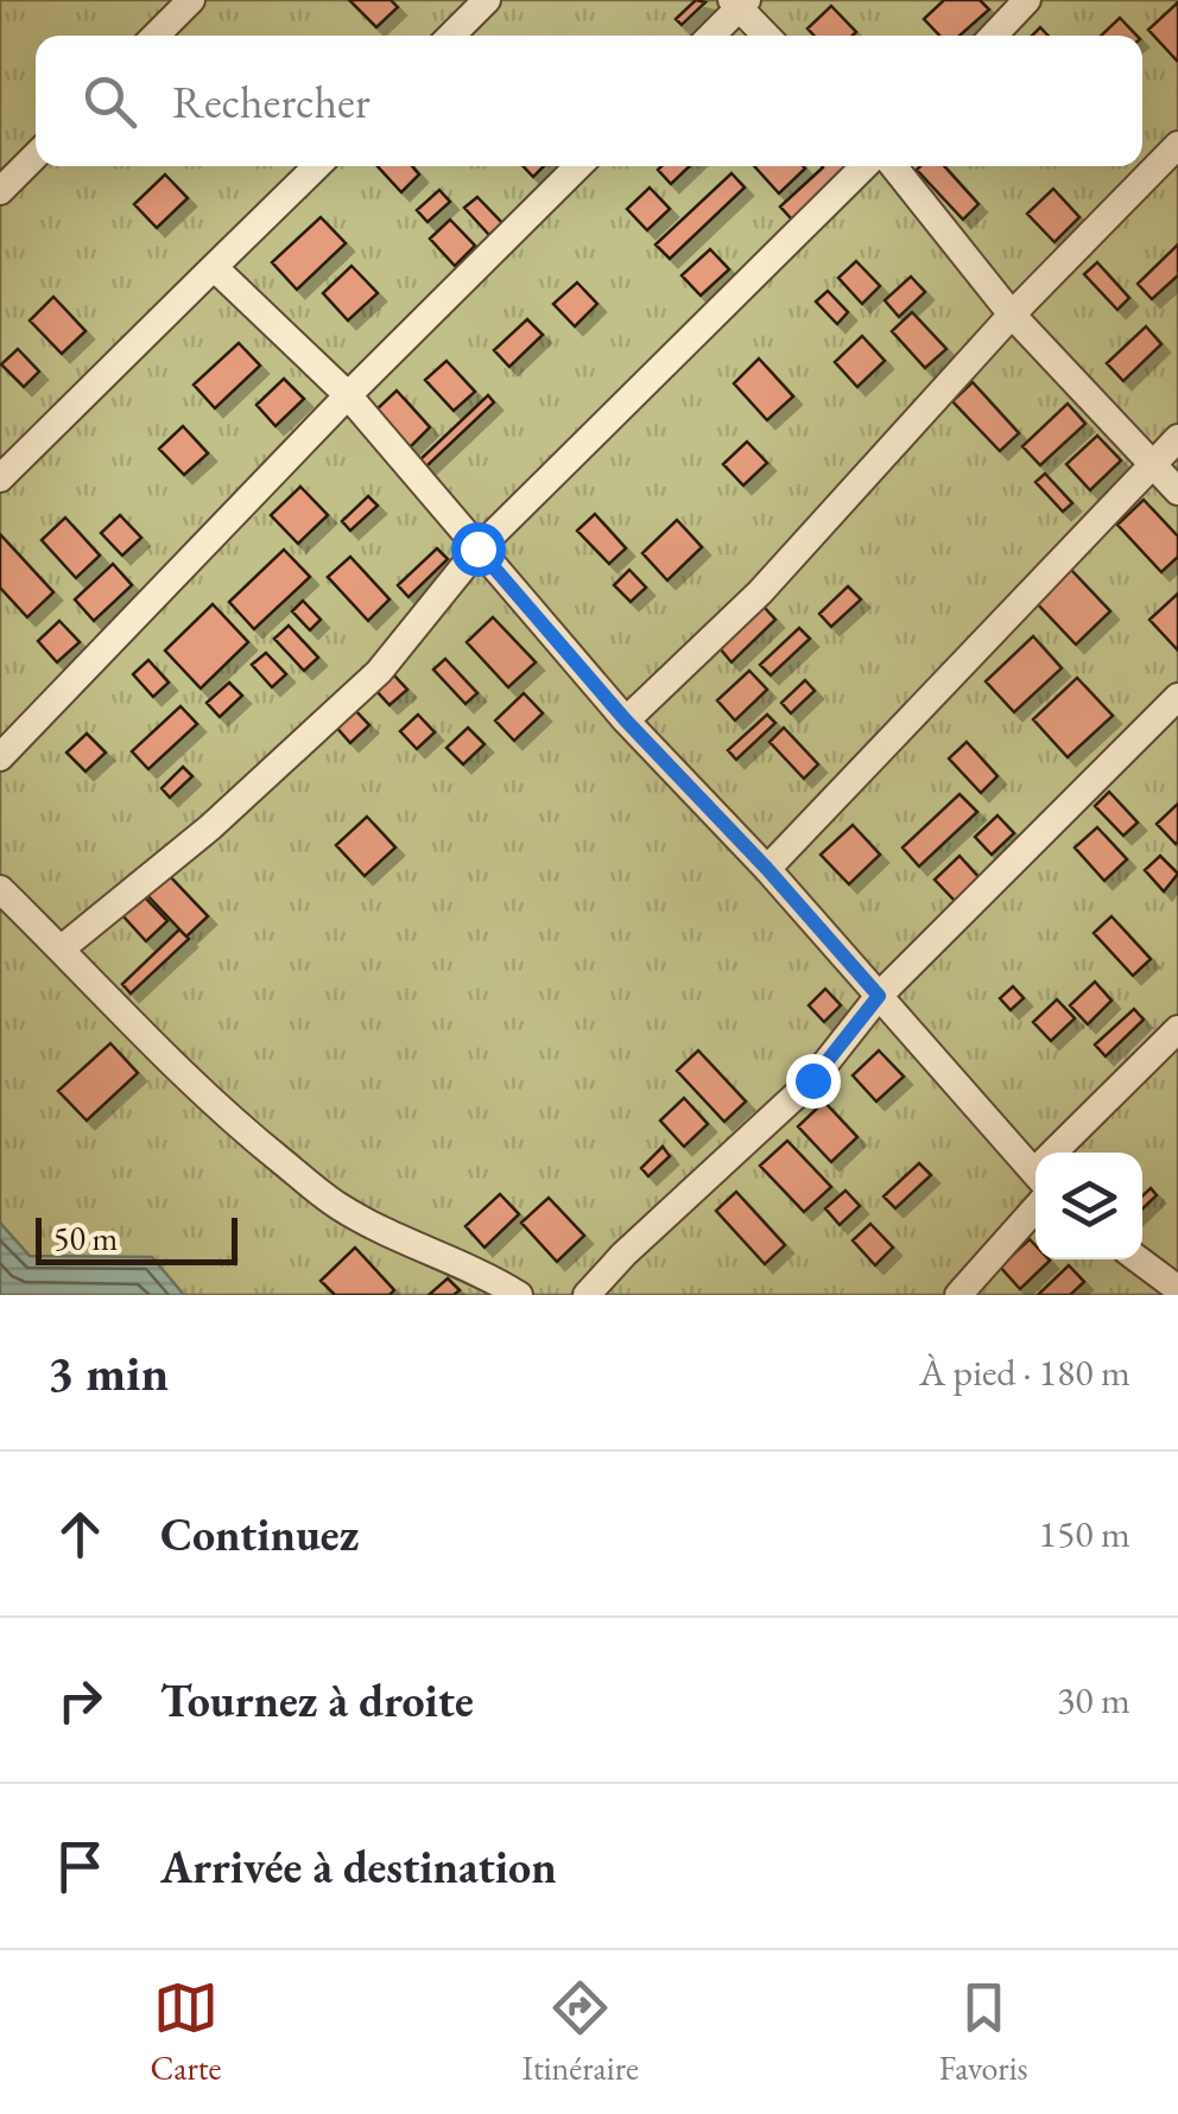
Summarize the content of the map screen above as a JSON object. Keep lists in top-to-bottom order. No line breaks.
{"scale_bar":"50 m","page":{"search":"Rechercher","scale":"50 m","heading":["3 min","À pied · 180 m"],"list":[["Continuez","150 m"],["Tournez à droite","30 m"],"Arrivée à destination"],"nav":["Carte","Itinéraire","Favoris"]}}
